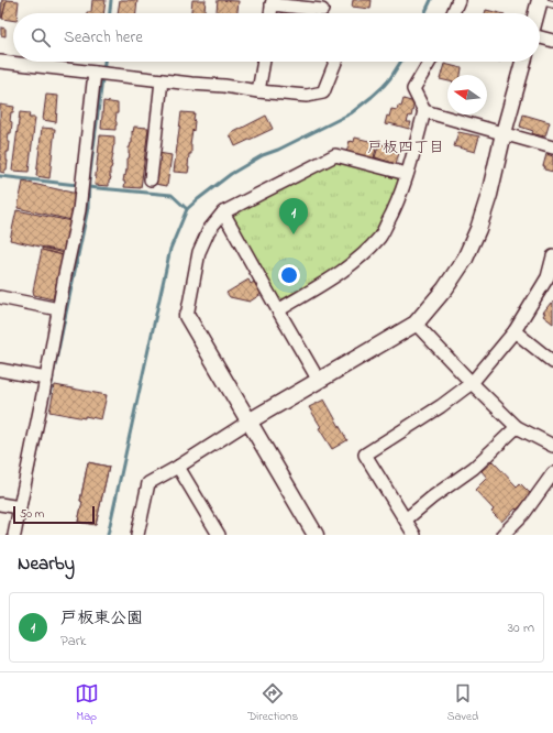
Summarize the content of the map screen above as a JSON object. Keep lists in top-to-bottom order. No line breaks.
{"districts":["戸板四丁目"],"scale_bar":"50 m","north":"left","page":{"search":"Search here","pins":"1","scale":"50 m","heading":"Nearby","list":[{"mark":"1","name":"戸板東公園","note":"Park","value":"30 m"}],"nav":["Map","Directions","Saved"]}}
